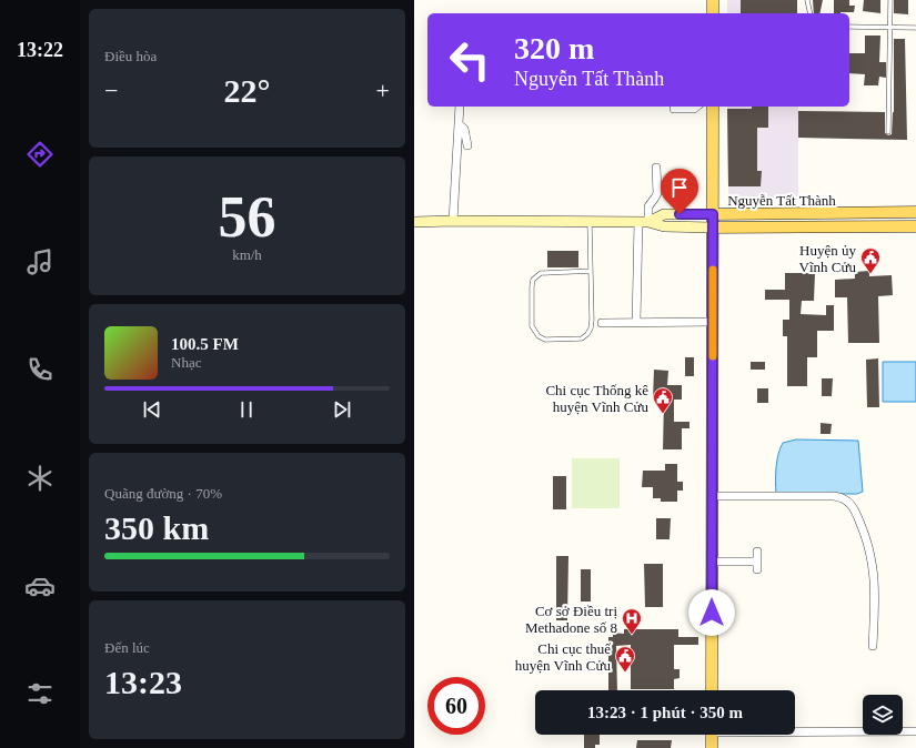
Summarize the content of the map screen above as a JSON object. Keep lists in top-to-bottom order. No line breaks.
{"streets":{"main road":["Nguyễn Tất Thành"]},"places":{"public building":["Huyện ủy Vĩnh Cửu","Chi cục Thống kê huyện Vĩnh Cửu","Chi cục thuế huyện Vĩnh Cửu"],"hospital":["Cơ sở Điều trị Methadone số 8"]},"page":{"tabs":"13:22","tile":["Điều hòa",["56","km/h"],["Quãng đường · 70%","350 km"],["Đến lúc","13:23"]],"turn":["320 m","Nguyễn Tất Thành"],"heat":["−","22°","+"],"song":["100.5 FM","Nhạc"],"limit":"60","trip":"13:23 · 1 phút · 350 m"}}
